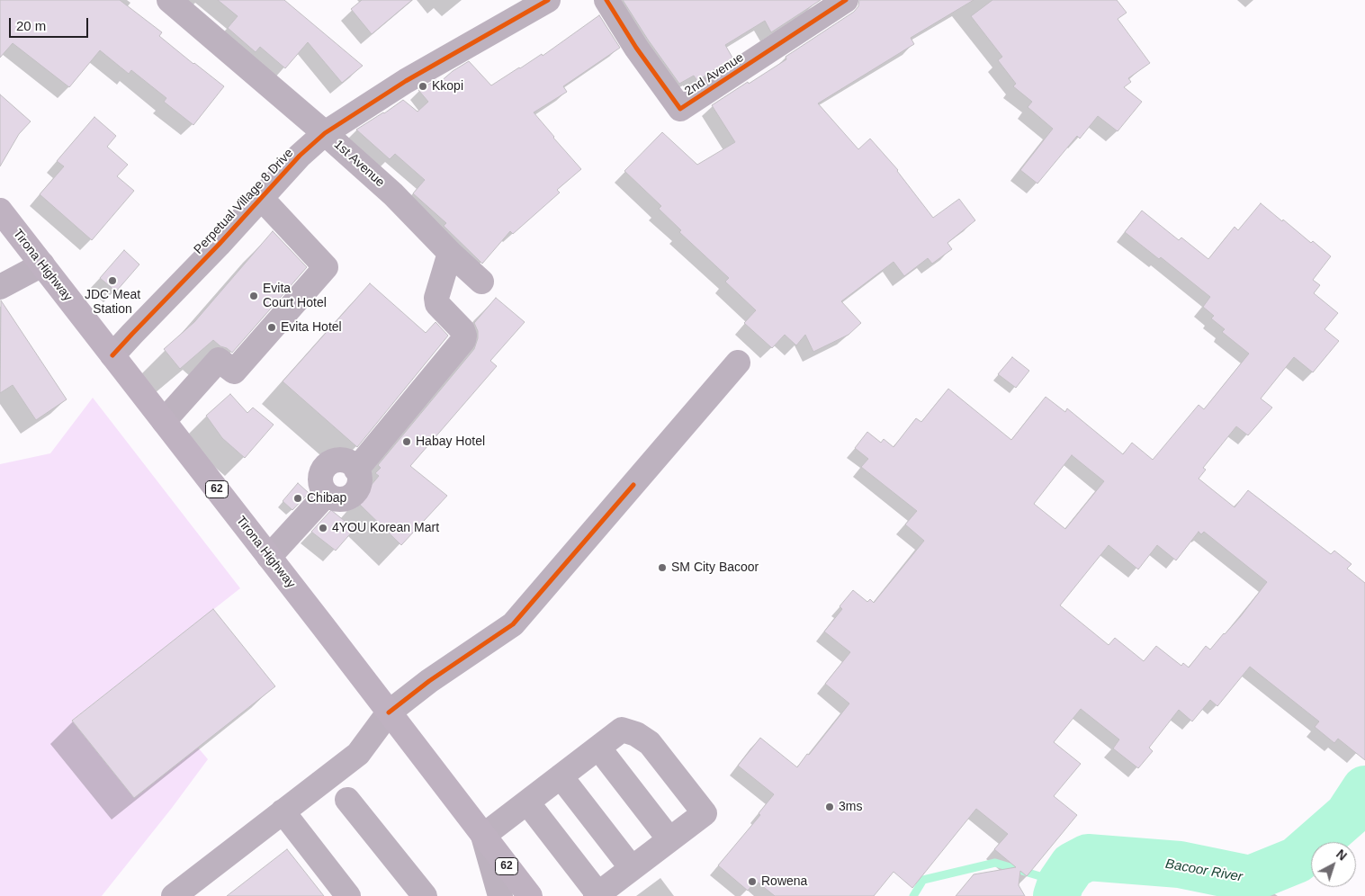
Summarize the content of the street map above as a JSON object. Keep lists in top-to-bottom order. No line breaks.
{"streets":{"main road":["Tirona Highway","62"],"street":["2nd Avenue","1st Avenue","Perpetual Village 8 Drive"]},"crossings":[["1st Avenue","Perpetual Village 8 Drive"],["Perpetual Village 8 Drive","Tirona Highway"]],"water":["Bacoor River"],"places":["Kkopi","JDC Meat Station","Evita Court Hotel","Evita Hotel","Habay Hotel","Chibap","4YOU Korean Mart","SM City Bacoor","3ms","Rowena"],"scale_bar":"20 m","north":"top right"}
